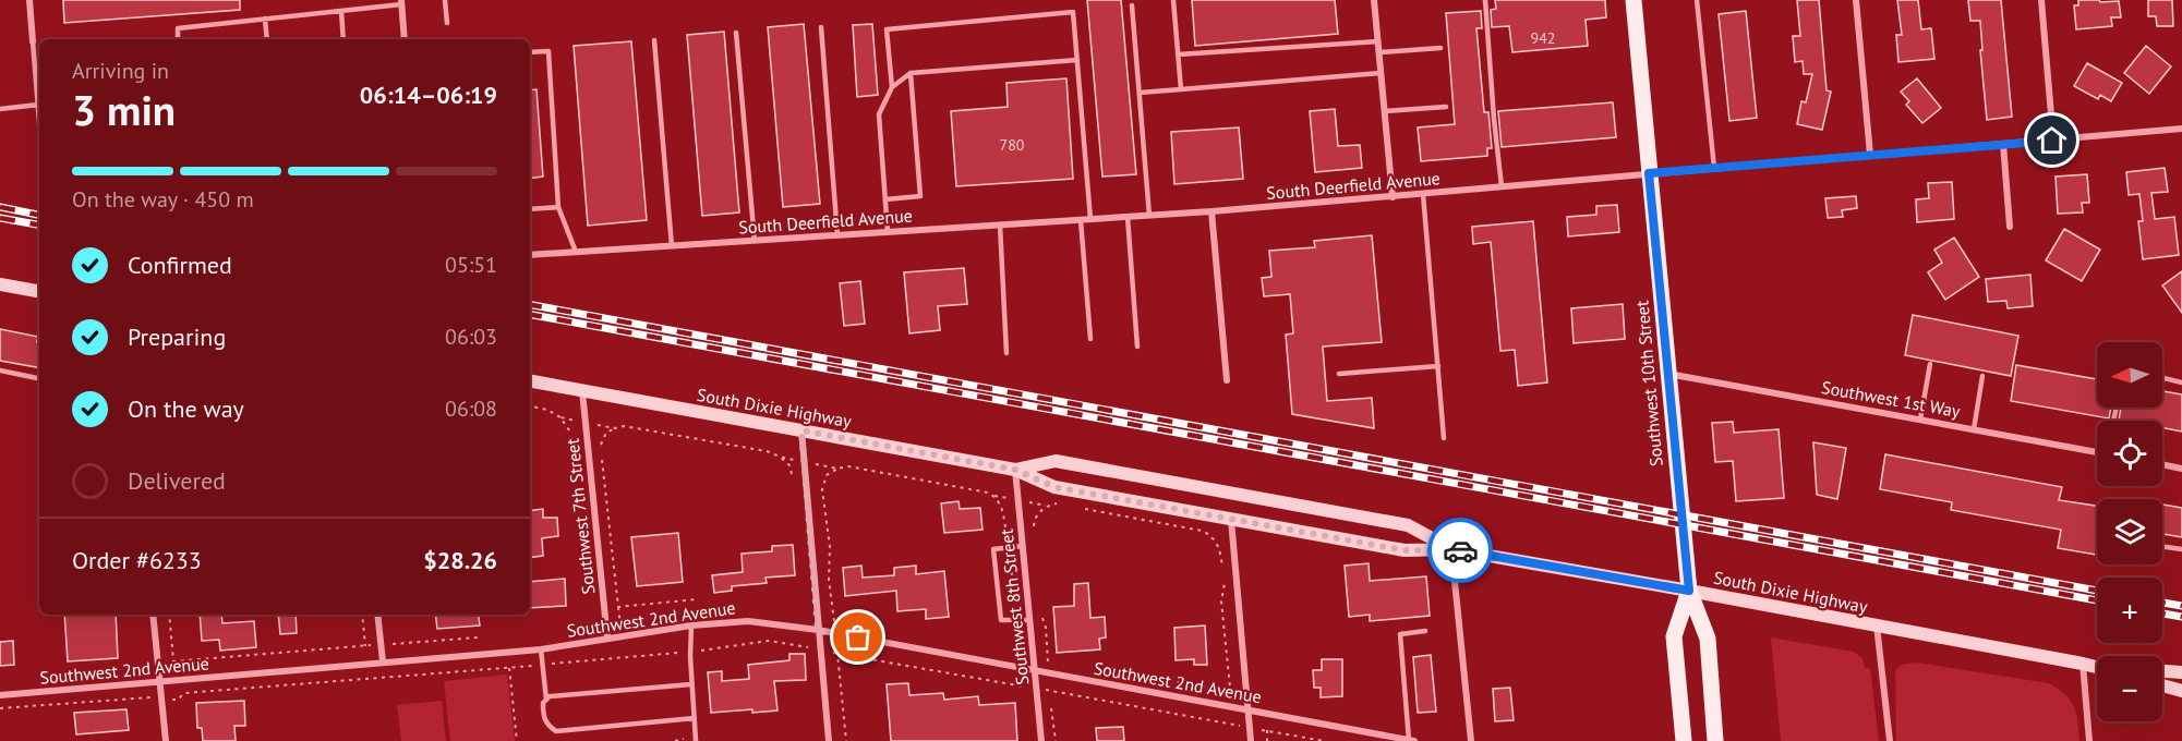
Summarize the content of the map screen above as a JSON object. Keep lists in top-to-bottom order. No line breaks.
{"streets":{"main road":["Southwest 10th Street","South Dixie Highway"],"street":["South Deerfield Avenue","Southwest 1st Way","Southwest 7th Street","Southwest 8th Street","Southwest 2nd Avenue"]},"crossings":[["South Deerfield Avenue","Southwest 10th Street"],["Southwest 10th Street","Southwest 1st Way"],["Southwest 10th Street","South Dixie Highway"],["South Dixie Highway","Southwest 7th Street"],["South Dixie Highway","Southwest 8th Street"],["Southwest 7th Street","Southwest 2nd Avenue"],["Southwest 8th Street","Southwest 2nd Avenue"]],"house_numbers":["942","780"],"north":"left","page":{"heading":["3 min","Arriving in","06:14–06:19"],"panel":["Order #6233","$28.26"],"bar":"On the way · 450 m","list":[["Confirmed","05:51"],["Preparing","06:03"],["On the way","06:08"],"Delivered"],"map_buttons":["+","−"]}}
